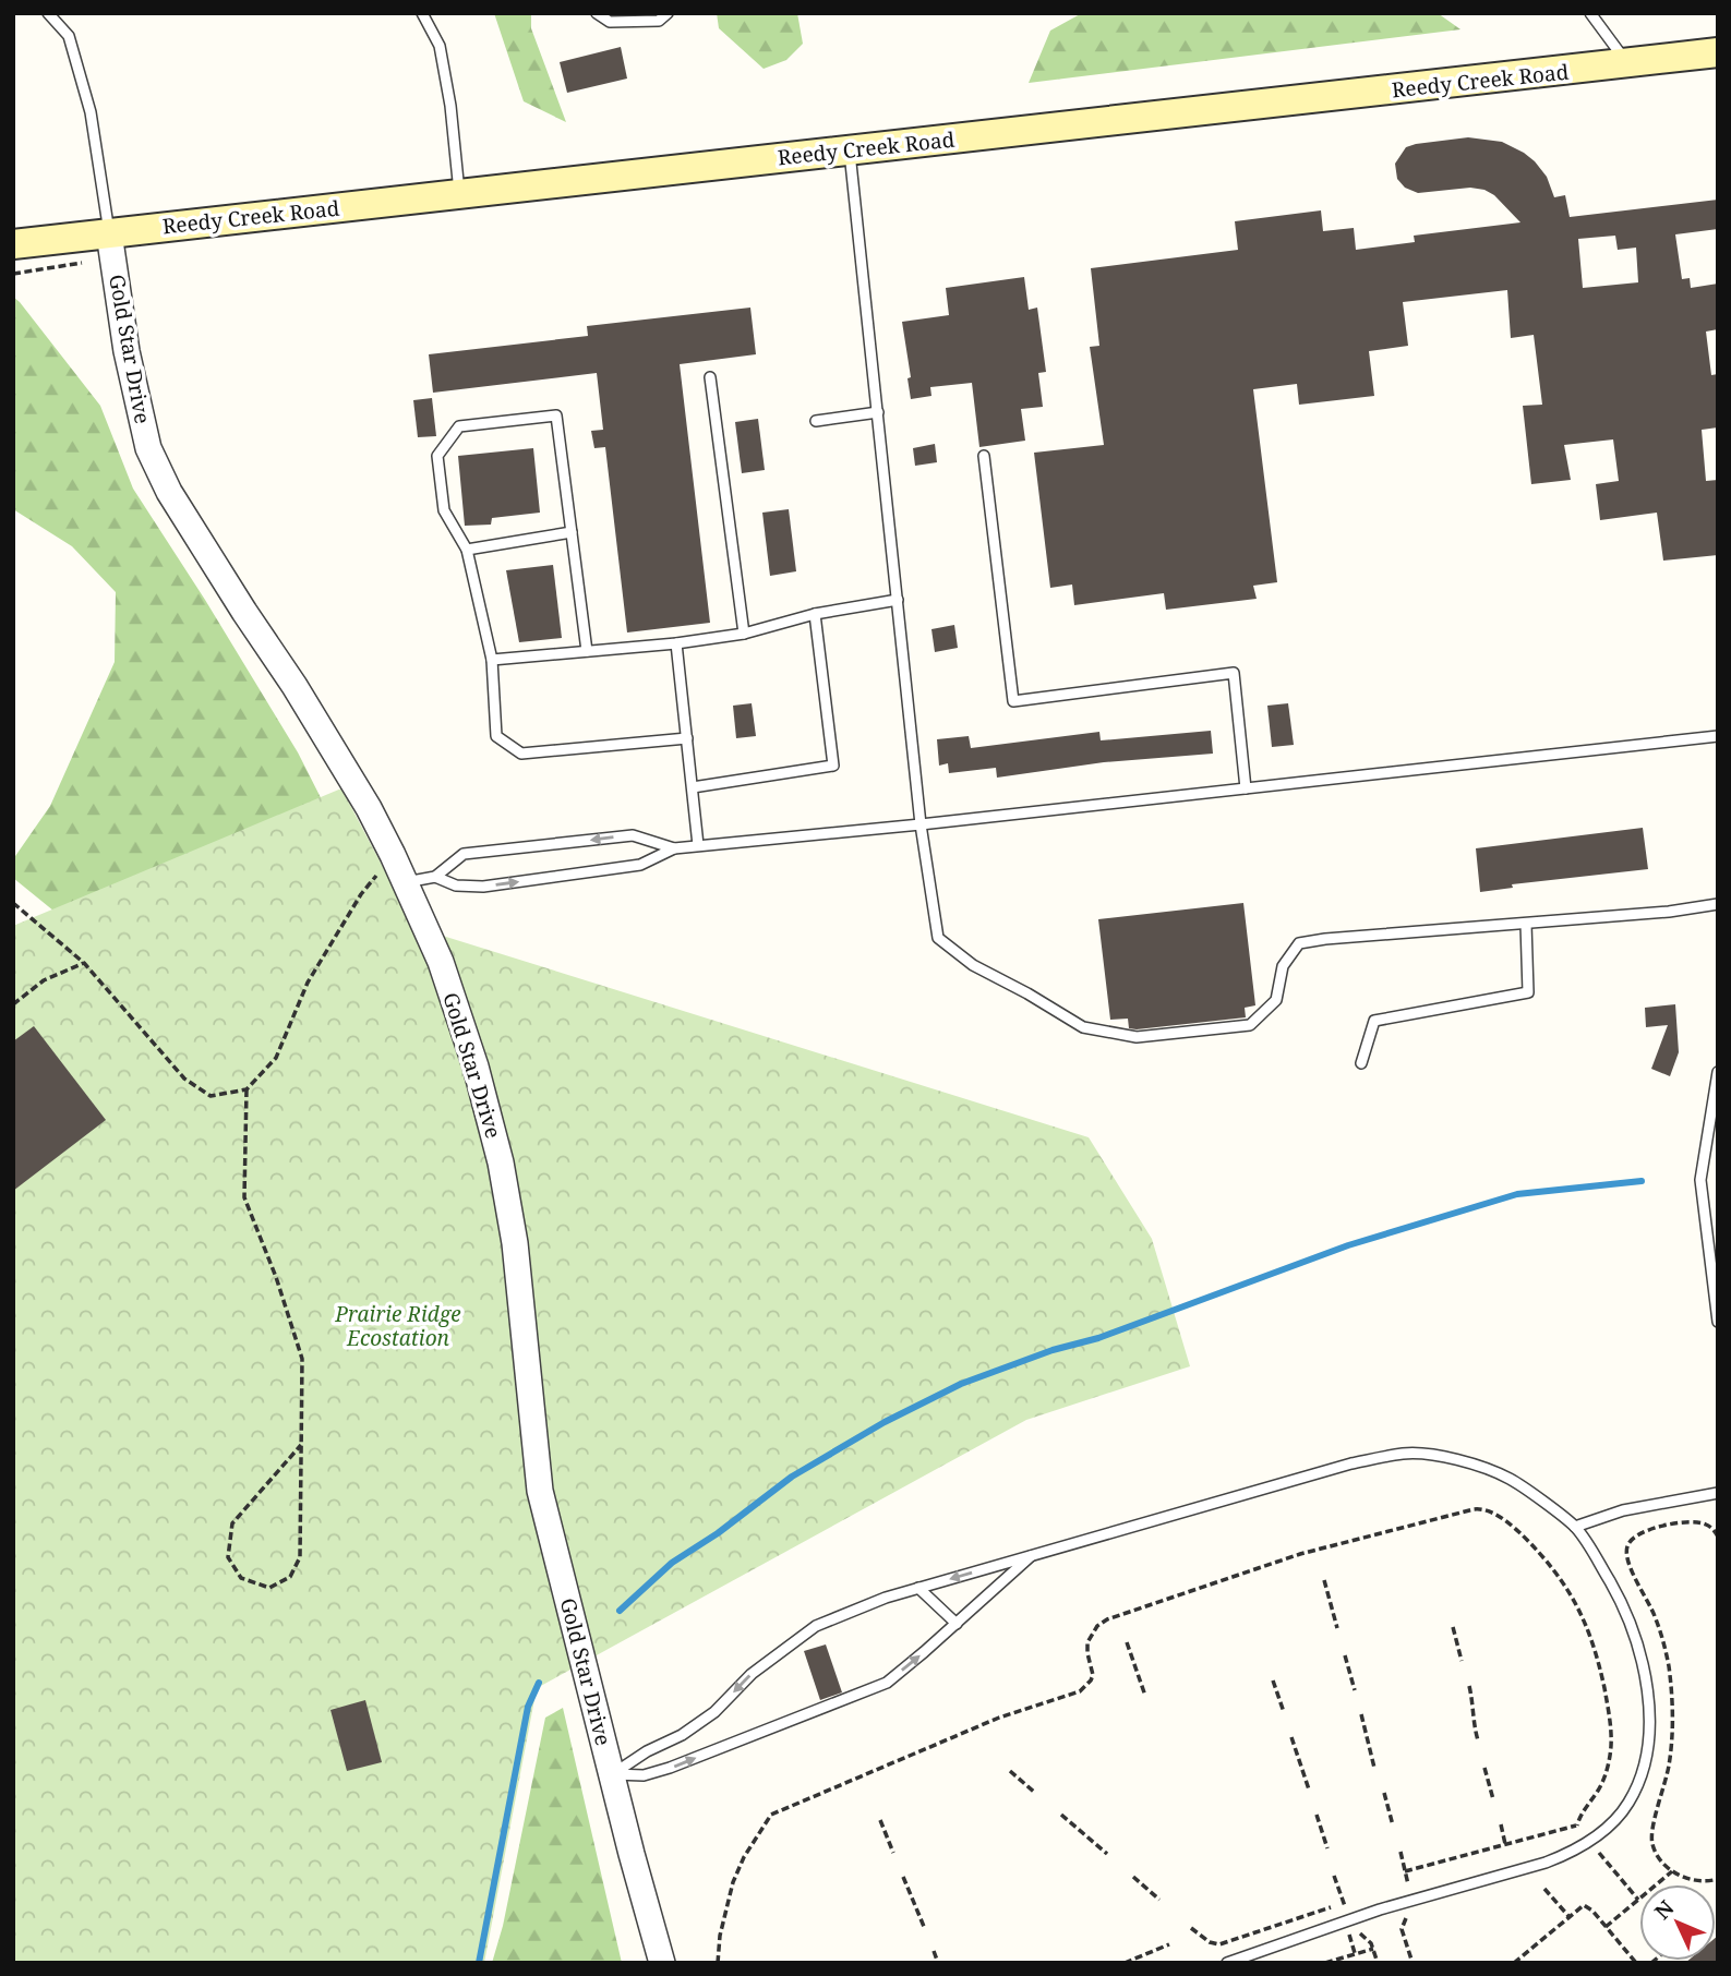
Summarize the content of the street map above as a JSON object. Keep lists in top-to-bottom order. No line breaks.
{"streets":{"main road":["Reedy Creek Road"],"street":["Gold Star Drive"]},"crossings":[["Reedy Creek Road","Gold Star Drive"]],"parks":["Prairie Ridge Ecostation"],"north":"top left"}
